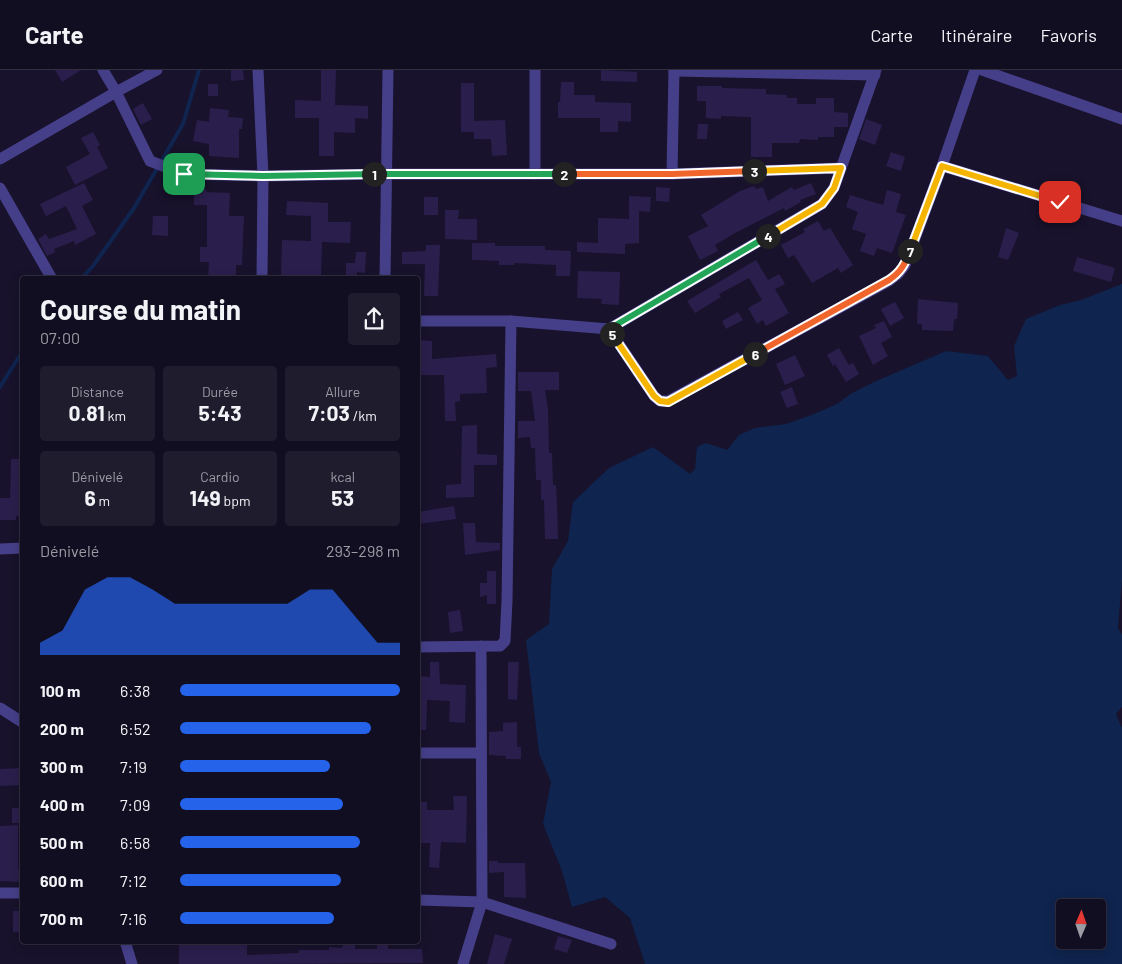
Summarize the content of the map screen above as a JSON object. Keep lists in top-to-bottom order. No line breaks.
{"north":"top","page":{"header":"Carte","nav":["Carte","Itinéraire","Favoris"],"pins":["3","1","2","4","7","5","6"],"heading":["Course du matin","07:00"],"stats":[["Distance","0.81 km"],["Durée","5:43"],["Allure","7:03 /km"],["Dénivelé","6 m"],["Cardio","149 bpm"],["kcal","53"]],"chart":["Dénivelé","293–298 m"],"list":[{"name":"100 m","note":"6:38"},{"name":"200 m","note":"6:52"},{"name":"300 m","note":"7:19"},{"name":"400 m","note":"7:09"},{"name":"500 m","note":"6:58"},{"name":"600 m","note":"7:12"},{"name":"700 m","note":"7:16"}]}}
